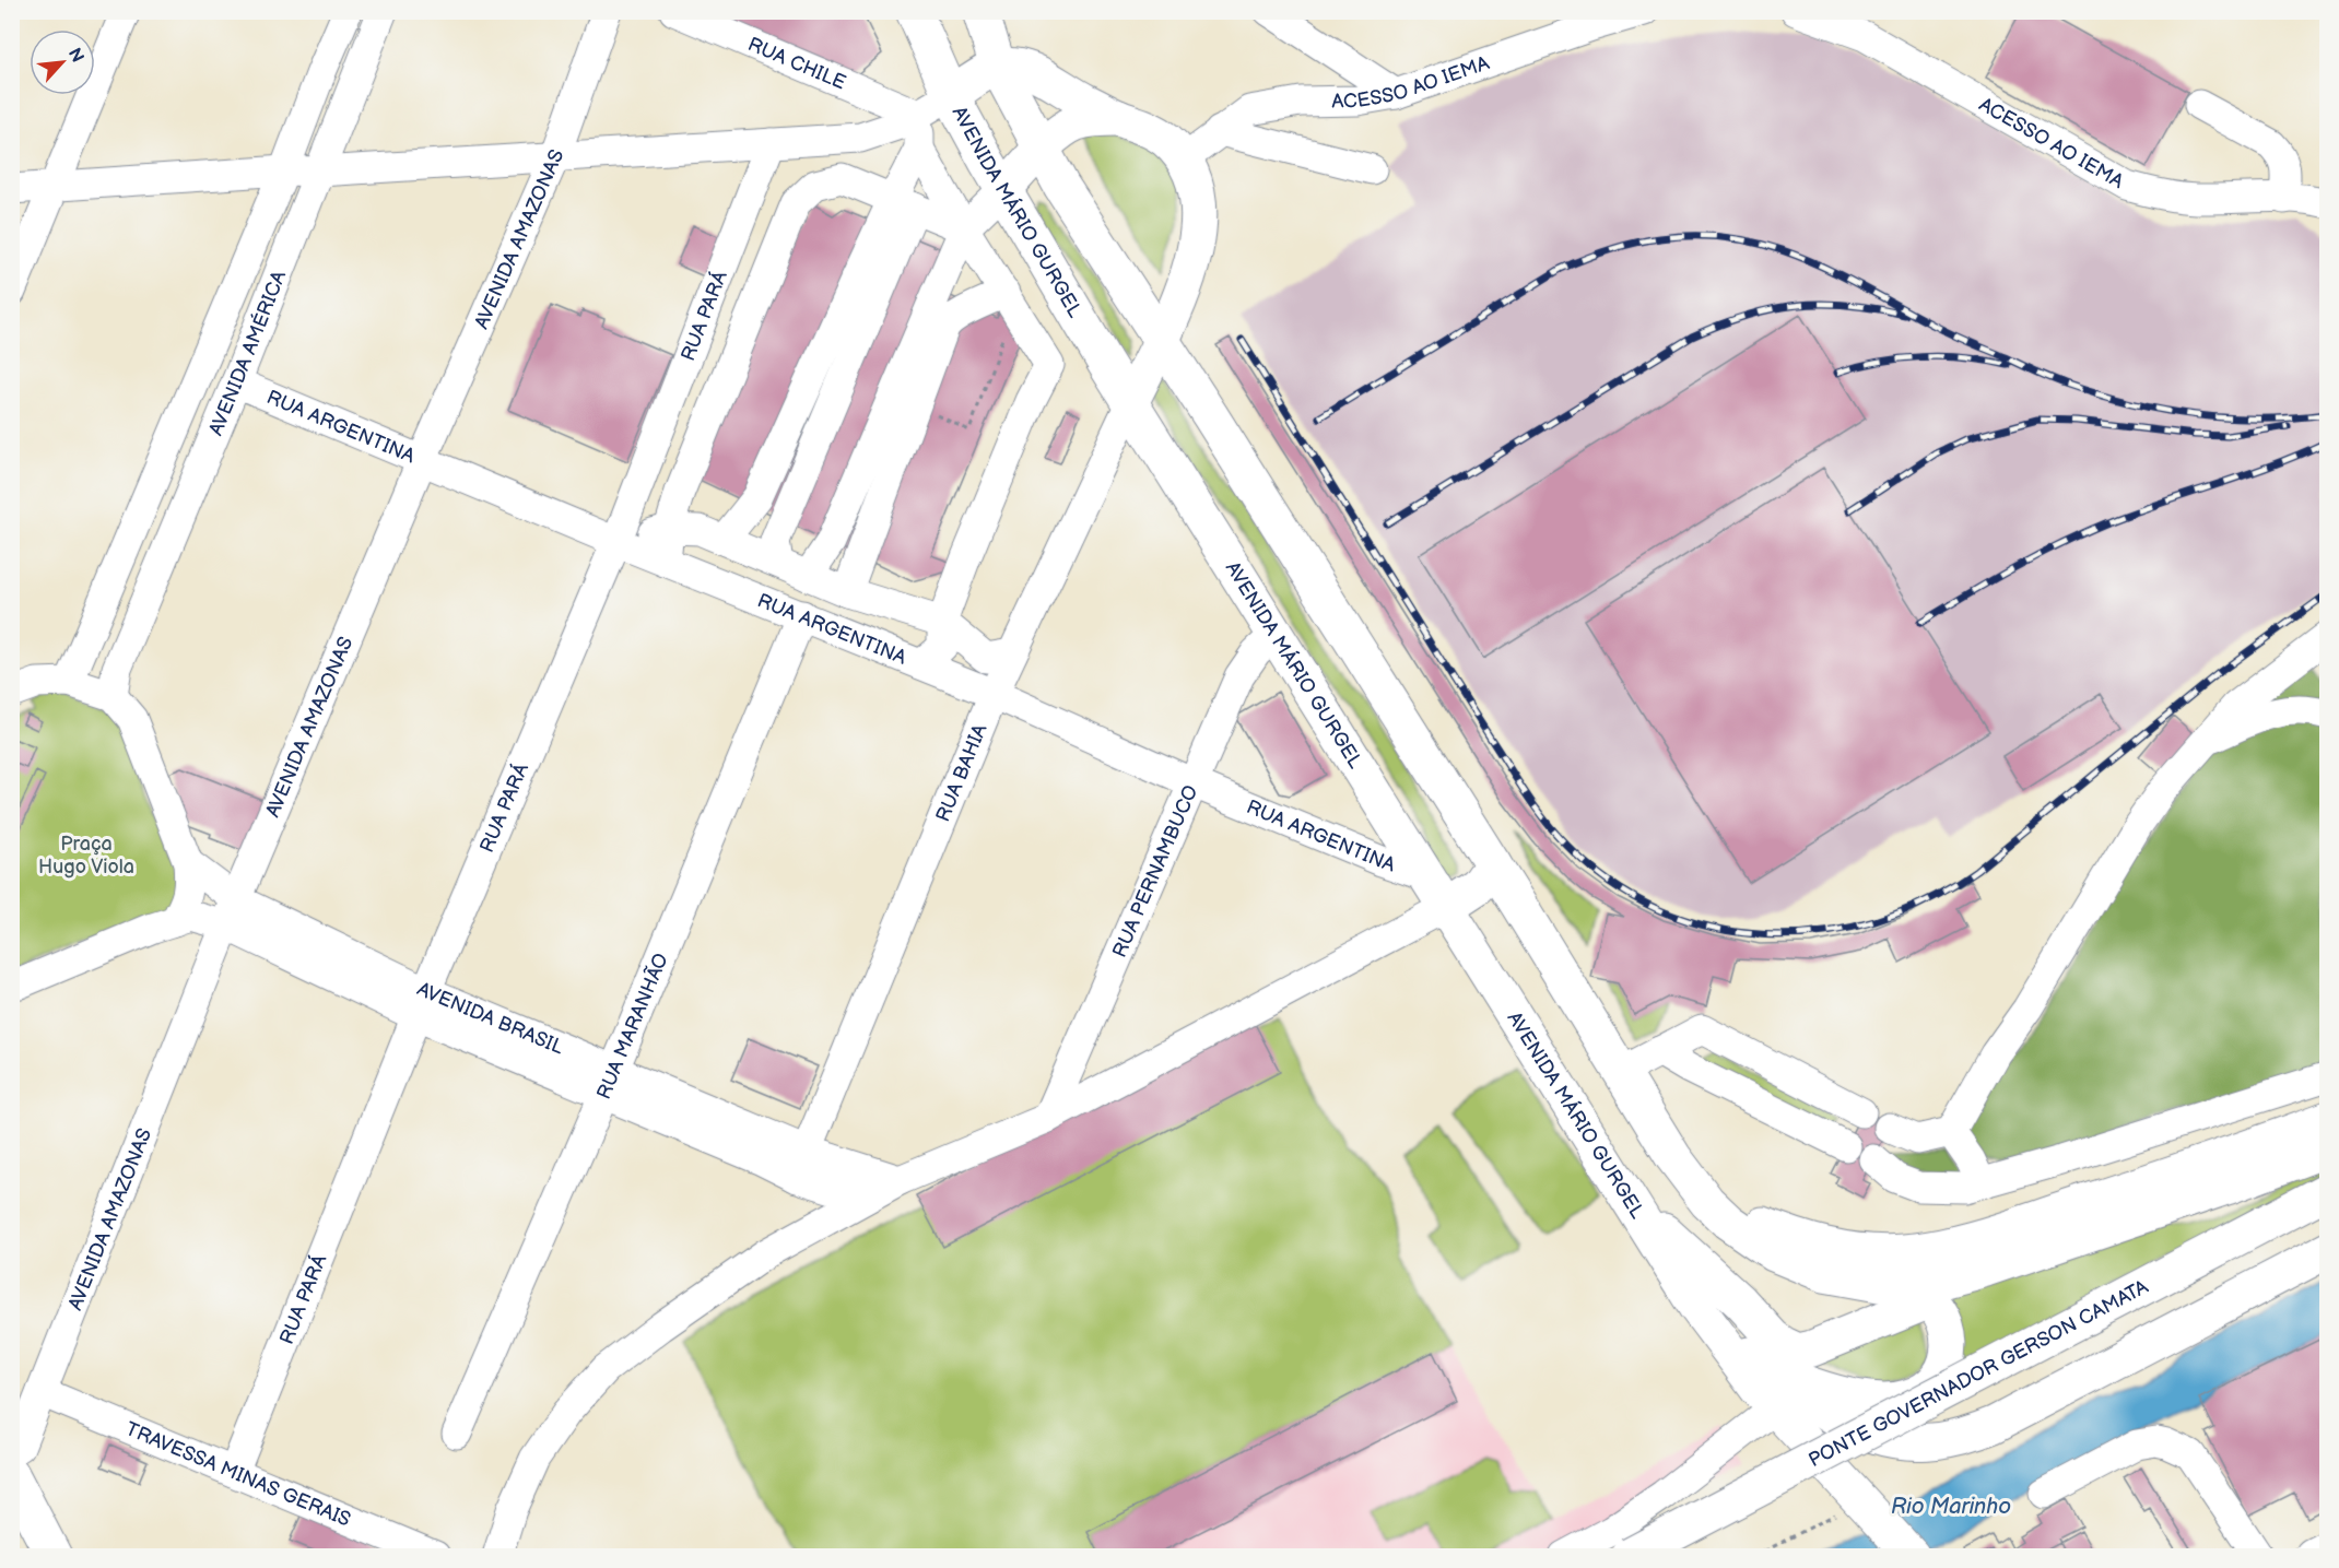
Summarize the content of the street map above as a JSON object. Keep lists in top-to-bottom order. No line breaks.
{"streets":{"main road":["AVENIDA MÁRIO GURGEL","PONTE GOVERNADOR GERSON CAMATA"],"street":["RUA CHILE","ACESSO AO IEMA","AVENIDA AMAZONAS","RUA PARÁ","AVENIDA AMÉRICA","RUA ARGENTINA","RUA BAHIA","RUA PERNAMBUCO","AVENIDA BRASIL","RUA MARANHÃO","TRAVESSA MINAS GERAIS"]},"crossings":[["AVENIDA MÁRIO GURGEL","RUA ARGENTINA"],["AVENIDA MÁRIO GURGEL","RUA BAHIA"],["AVENIDA MÁRIO GURGEL","RUA PERNAMBUCO"],["AVENIDA AMAZONAS","RUA ARGENTINA"],["AVENIDA AMAZONAS","AVENIDA BRASIL"],["AVENIDA AMAZONAS","TRAVESSA MINAS GERAIS"],["RUA PARÁ","RUA ARGENTINA"],["RUA PARÁ","AVENIDA BRASIL"],["RUA PARÁ","TRAVESSA MINAS GERAIS"],["AVENIDA AMÉRICA","RUA ARGENTINA"],["RUA ARGENTINA","RUA BAHIA"],["RUA ARGENTINA","RUA PERNAMBUCO"],["RUA ARGENTINA","RUA MARANHÃO"],["RUA BAHIA","AVENIDA BRASIL"],["AVENIDA BRASIL","RUA MARANHÃO"]],"water":["Rio Marinho"],"parks":["Praça Hugo Viola"],"north":"top right"}
